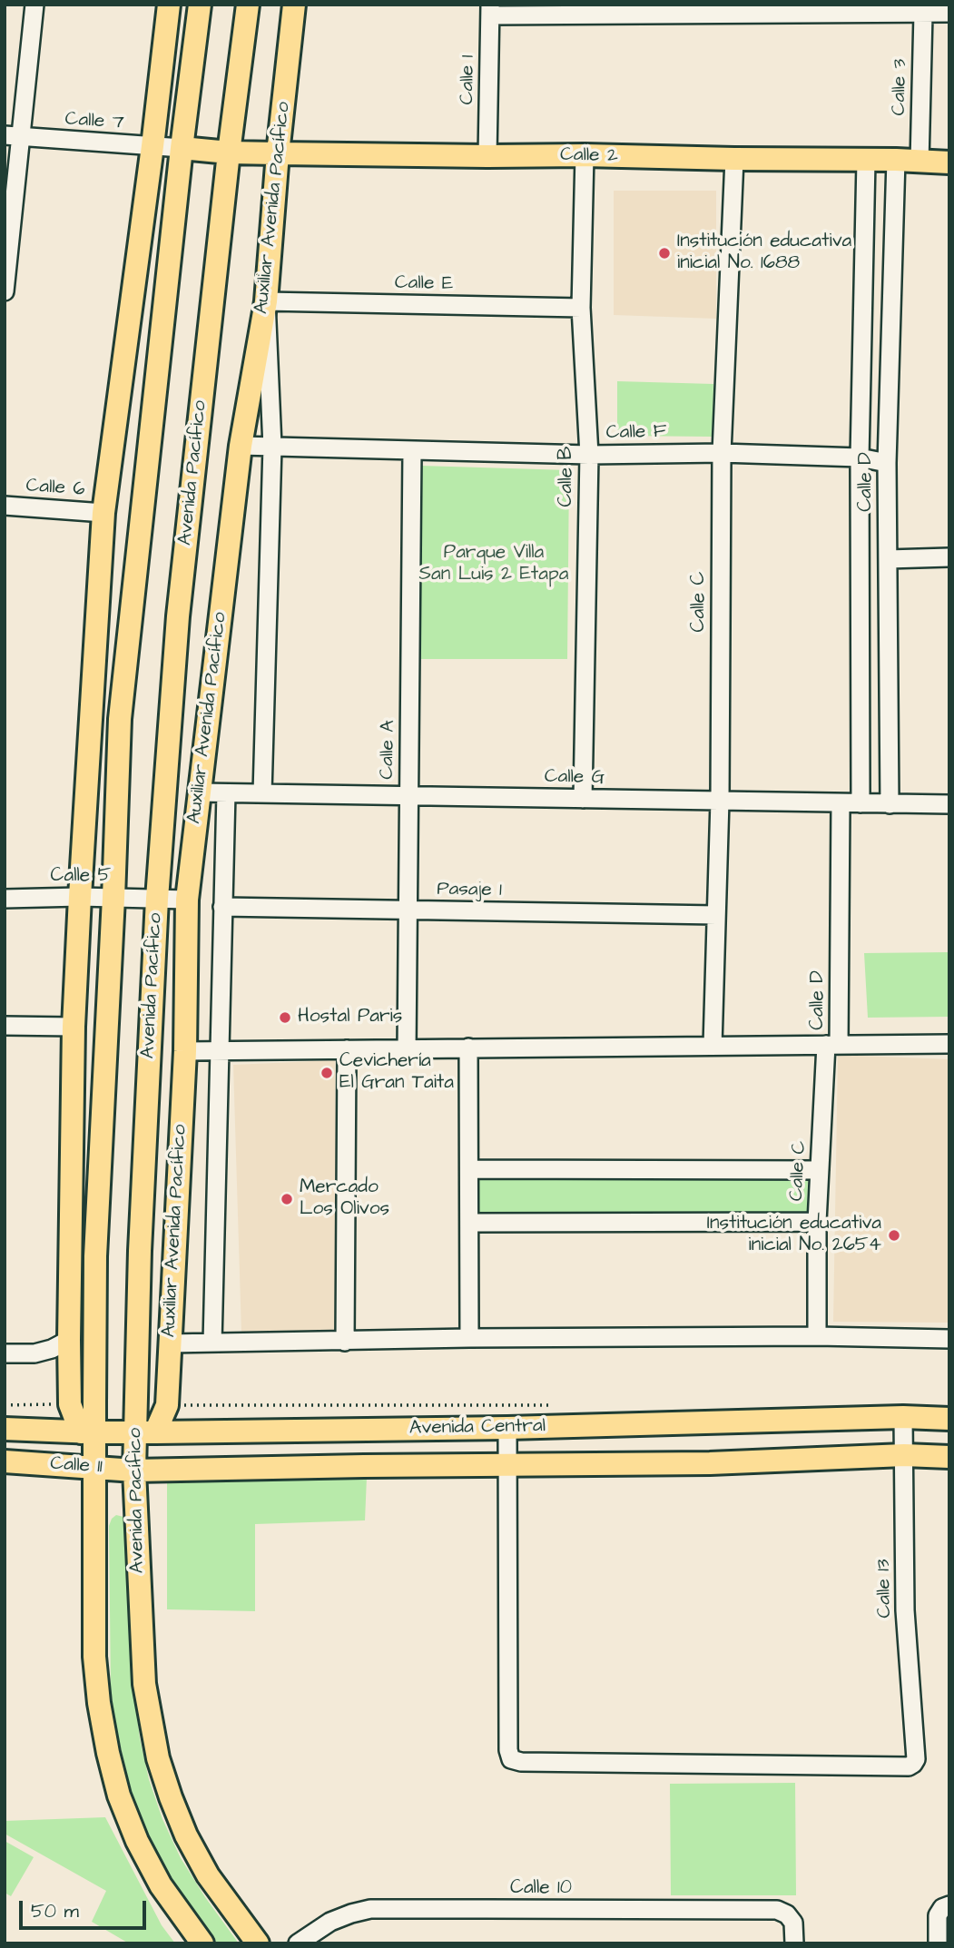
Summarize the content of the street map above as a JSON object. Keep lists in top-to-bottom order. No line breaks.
{"streets":{"main road":["Calle 2","Auxiliar Avenida Pacífico","Avenida Pacífico","Avenida Central","Calle 11"],"street":["Calle 1","Calle 3","Calle 7","Calle E","Calle F","Calle B","Calle D","Calle 6","Calle C","Calle A","Calle G","Calle 5","Pasaje 1","Calle 13","Calle 10"]},"crossings":[["Calle 1","Calle 2"],["Calle 3","Calle 2"],["Calle 7","Calle 2"],["Calle 2","Auxiliar Avenida Pacífico"],["Calle 2","Avenida Pacífico"],["Calle 2","Calle B"],["Calle 2","Calle D"],["Calle 2","Calle C"],["Auxiliar Avenida Pacífico","Calle E"],["Auxiliar Avenida Pacífico","Calle F"],["Auxiliar Avenida Pacífico","Avenida Pacífico"],["Auxiliar Avenida Pacífico","Calle G"],["Auxiliar Avenida Pacífico","Avenida Central"],["Calle E","Calle B"],["Calle F","Calle B"],["Calle F","Calle D"],["Calle F","Calle C"],["Calle F","Calle A"],["Avenida Pacífico","Calle 5"],["Avenida Pacífico","Avenida Central"],["Avenida Pacífico","Calle 11"],["Calle B","Calle G"],["Calle D","Calle C"],["Calle D","Calle G"],["Calle C","Calle G"],["Calle C","Pasaje 1"],["Calle A","Calle G"],["Calle A","Pasaje 1"],["Avenida Central","Calle 11"],["Avenida Central","Calle 13"]],"parks":["Parque Villa San Luis 2 Etapa"],"places":["Institución educativa inicial No. 1688","Hostal Paris","Cevichería El Gran Taita","Mercado Los Olivos","Institución educativa inicial No. 2654"],"scale_bar":"50 m"}
